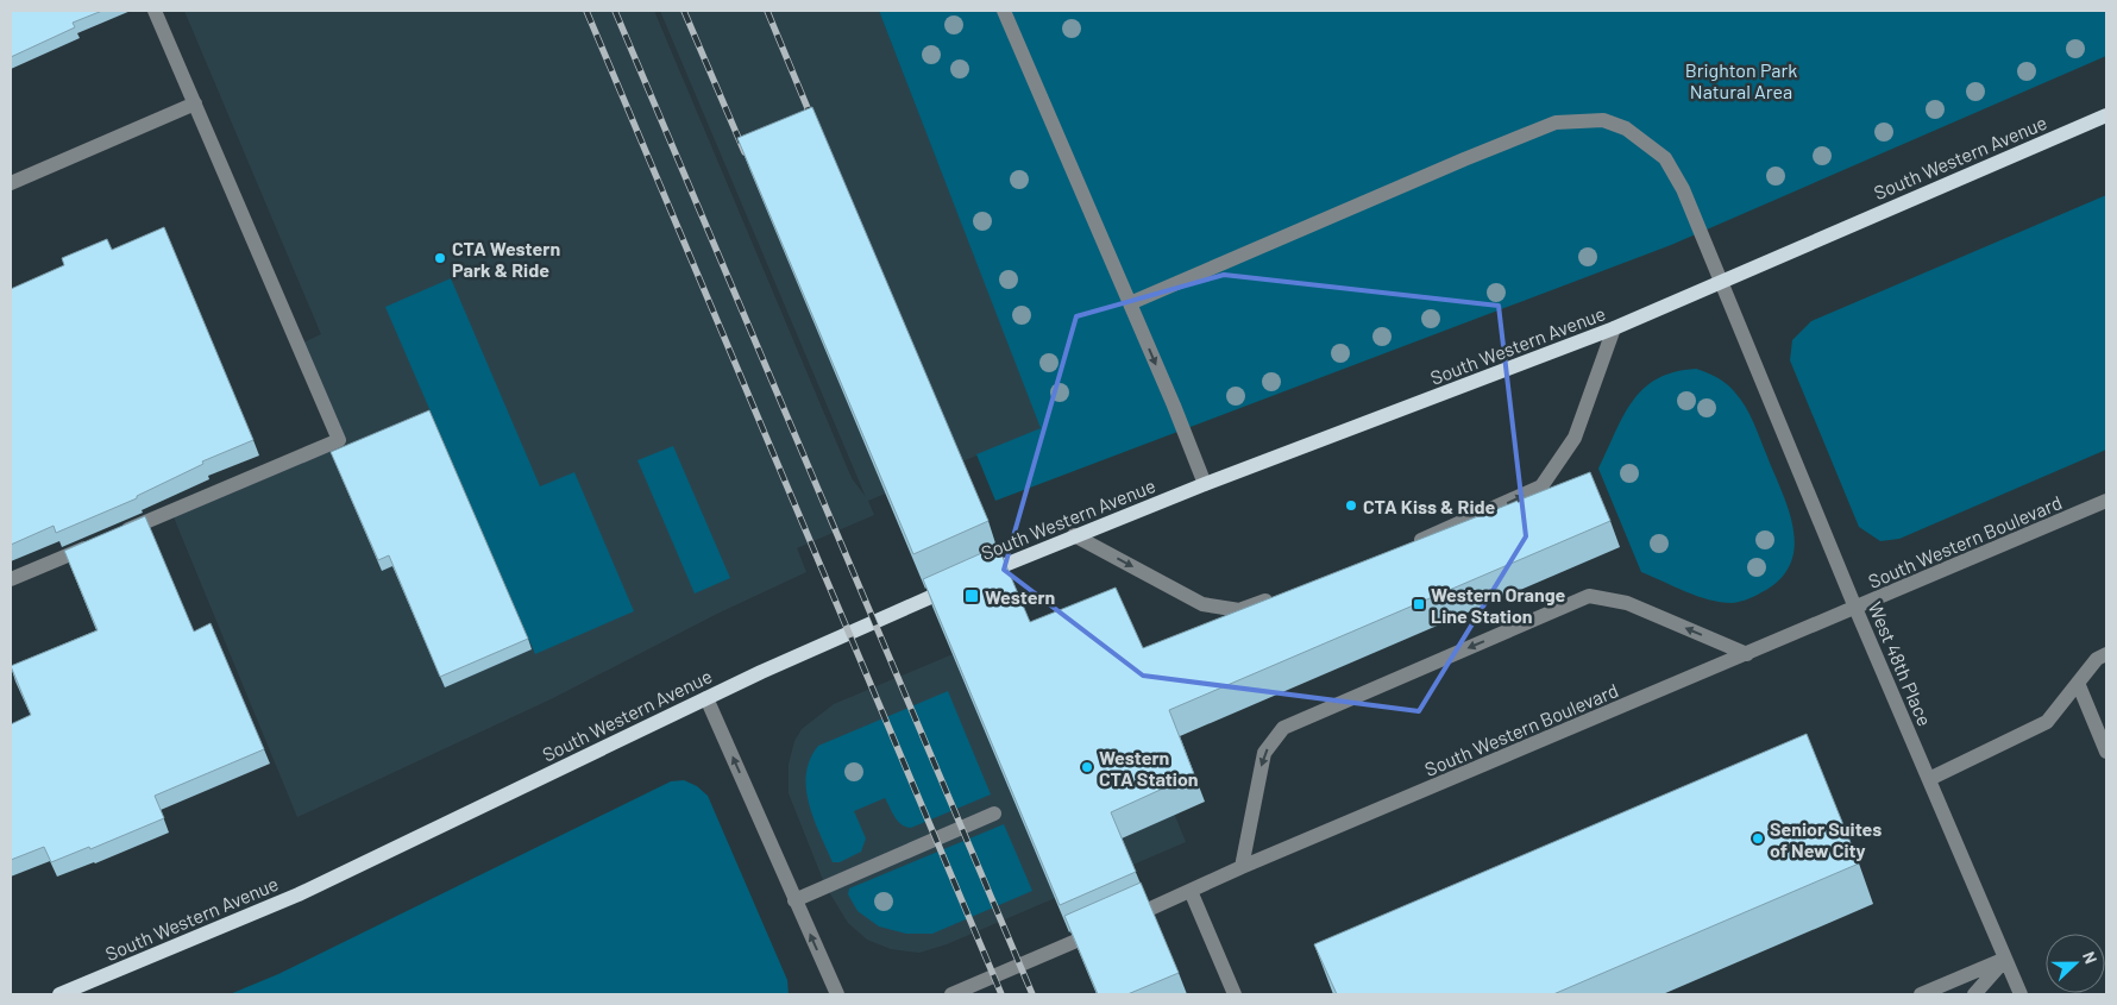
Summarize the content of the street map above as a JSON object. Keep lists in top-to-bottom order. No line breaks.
{"streets":{"main road":["South Western Avenue"],"street":["South Western Boulevard","West 48th Place"]},"crossings":[["South Western Avenue","West 48th Place"],["South Western Boulevard","West 48th Place"]],"parks":["Brighton Park Natural Area"],"places":{"other":["CTA Western Park & Ride","CTA Kiss & Ride","Western CTA Station","Senior Suites of New City"],"transit":["Western","Western Orange Line Station"]},"north":"right"}
